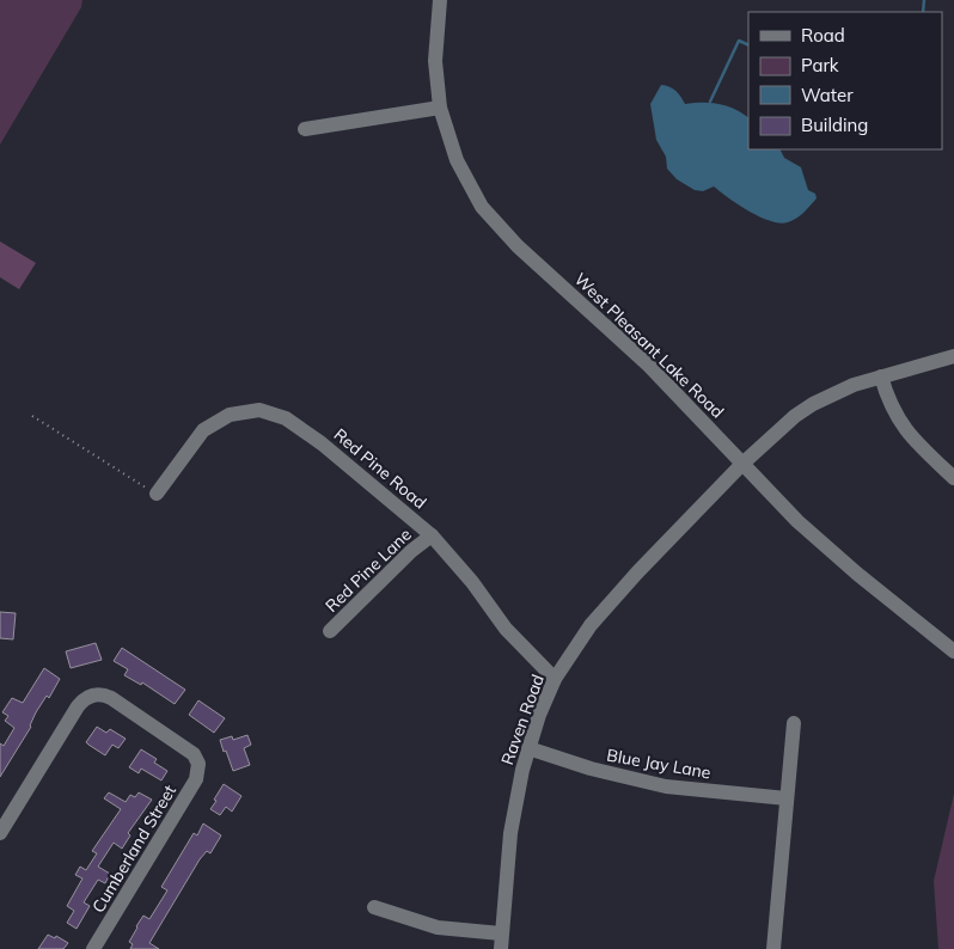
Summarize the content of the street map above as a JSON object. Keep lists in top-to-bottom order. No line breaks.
{"streets":{"street":["West Pleasant Lake Road","Red Pine Road","Red Pine Lane","Raven Road","Blue Jay Lane","Cumberland Street"]},"crossings":[["West Pleasant Lake Road","Raven Road"],["Red Pine Road","Red Pine Lane"],["Red Pine Road","Raven Road"],["Raven Road","Blue Jay Lane"]],"legend":["Road","Park","Water","Building"]}
